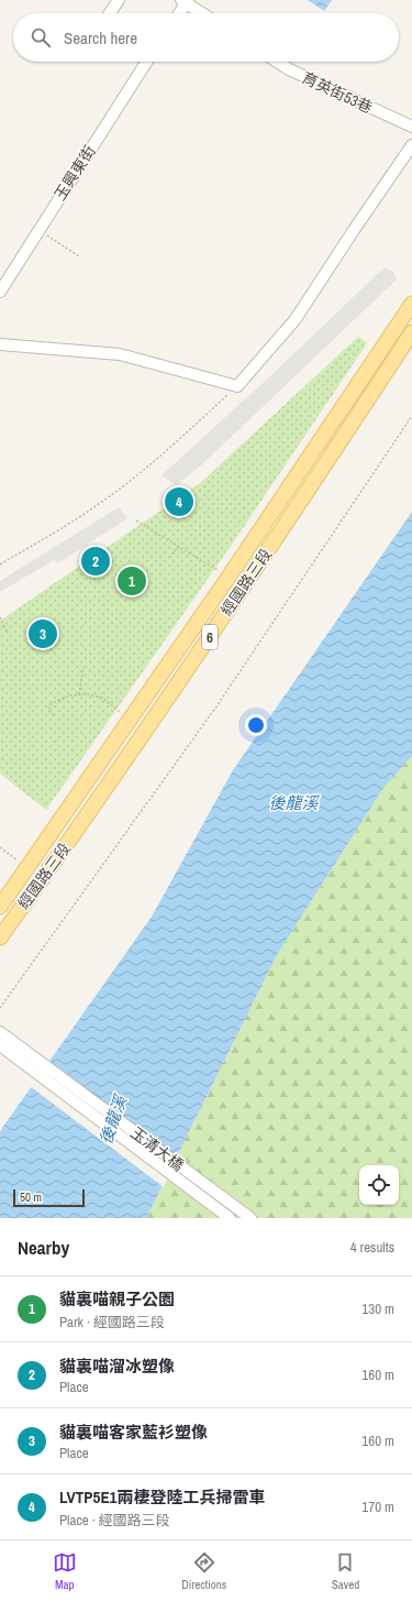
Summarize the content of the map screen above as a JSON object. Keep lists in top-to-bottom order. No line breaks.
{"streets":{"main road":["經國路三段","6"],"street":["育英街53巷","玉興東街","玉清大橋"]},"water":["後龍溪"],"scale_bar":"50 m","page":{"search":"Search here","pins":["4","2","1","3"],"scale":"50 m","heading":["Nearby","4 results"],"list":[{"mark":"1","name":"貓裏喵親子公園","note":"Park · 經國路三段","value":"130 m"},{"mark":"2","name":"貓裏喵溜冰塑像","note":"Place","value":"160 m"},{"mark":"3","name":"貓裏喵客家藍衫塑像","note":"Place","value":"160 m"},{"mark":"4","name":"LVTP5E1兩棲登陸工兵掃雷車","note":"Place · 經國路三段","value":"170 m"}],"nav":["Map","Directions","Saved"]}}
